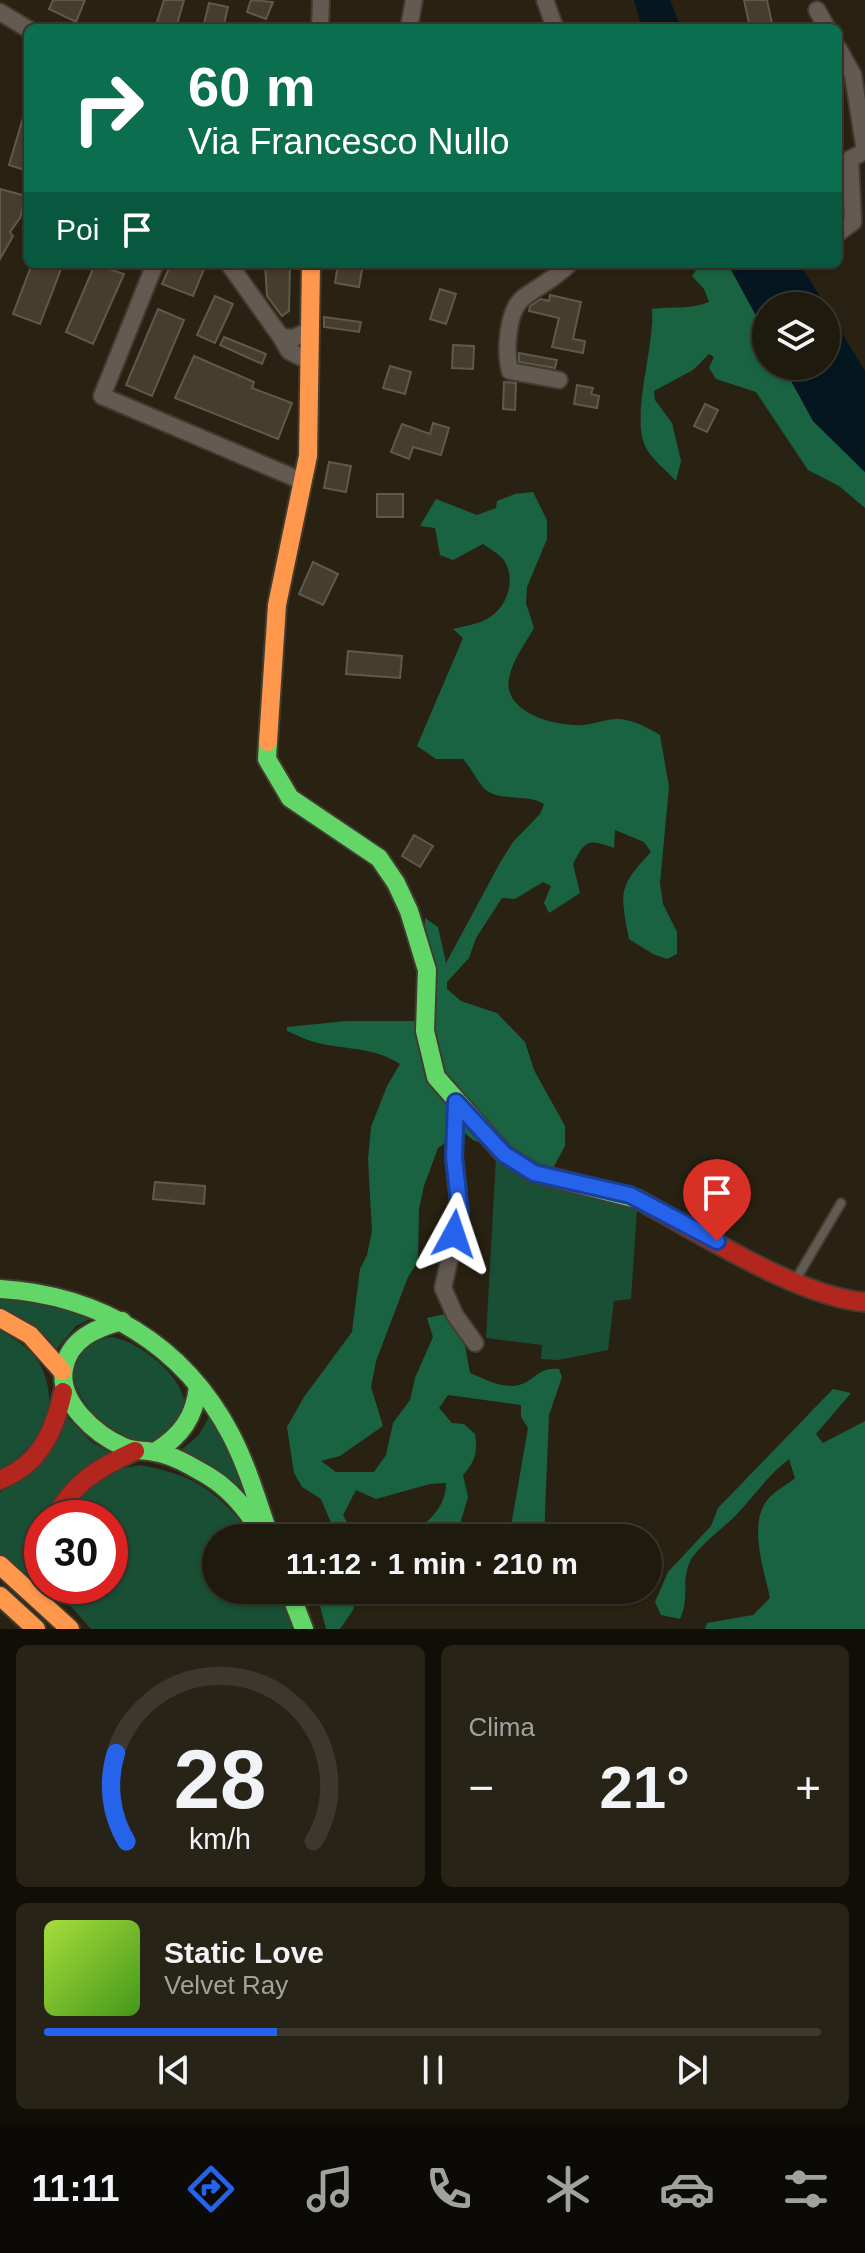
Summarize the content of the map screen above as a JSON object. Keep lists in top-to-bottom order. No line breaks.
{"page":{"turn":["60 m","Via Francesco Nullo"],"then":"Poi","limit":"30","trip":"11:12 · 1 min · 210 m","tile":"Clima","heat":["−","21°","+"],"song":["Static Love","Velvet Ray"],"tabs":"11:11","gauge":["28","km/h"]}}
